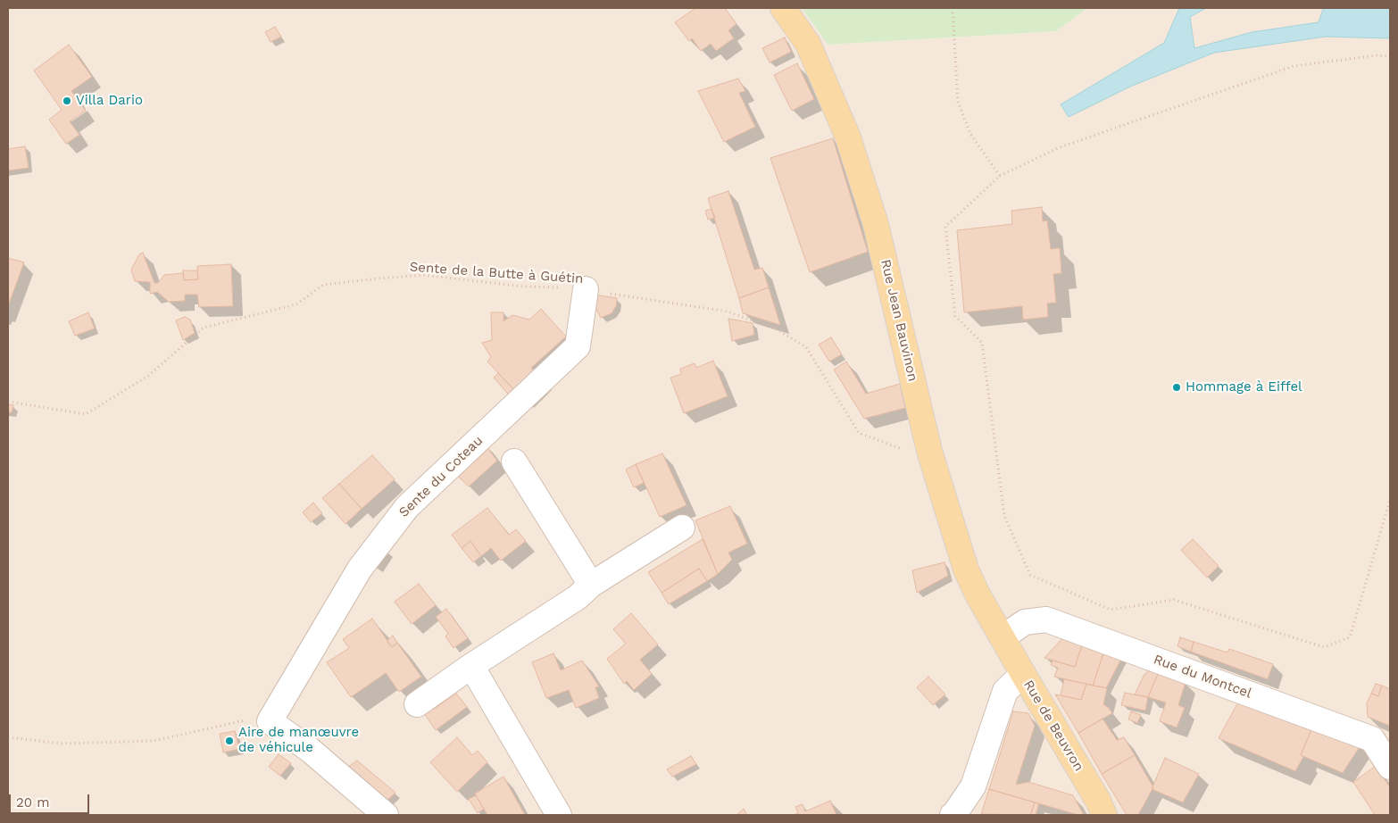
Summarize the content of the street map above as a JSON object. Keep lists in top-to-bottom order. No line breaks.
{"streets":{"main road":["Rue Jean Bauvinon","Rue de Beuvron"],"street":["Sente du Coteau","Rue du Montcel"],"path":["Sente de la Butte à Guétin"]},"crossings":[["Sente de la Butte à Guétin","Sente du Coteau"],["Rue Jean Bauvinon","Rue du Montcel"],["Rue Jean Bauvinon","Rue de Beuvron"],["Rue du Montcel","Rue de Beuvron"]],"places":["Villa Dario","Hommage à Eiffel","Aire de manœuvre de véhicule"],"scale_bar":"20 m"}
